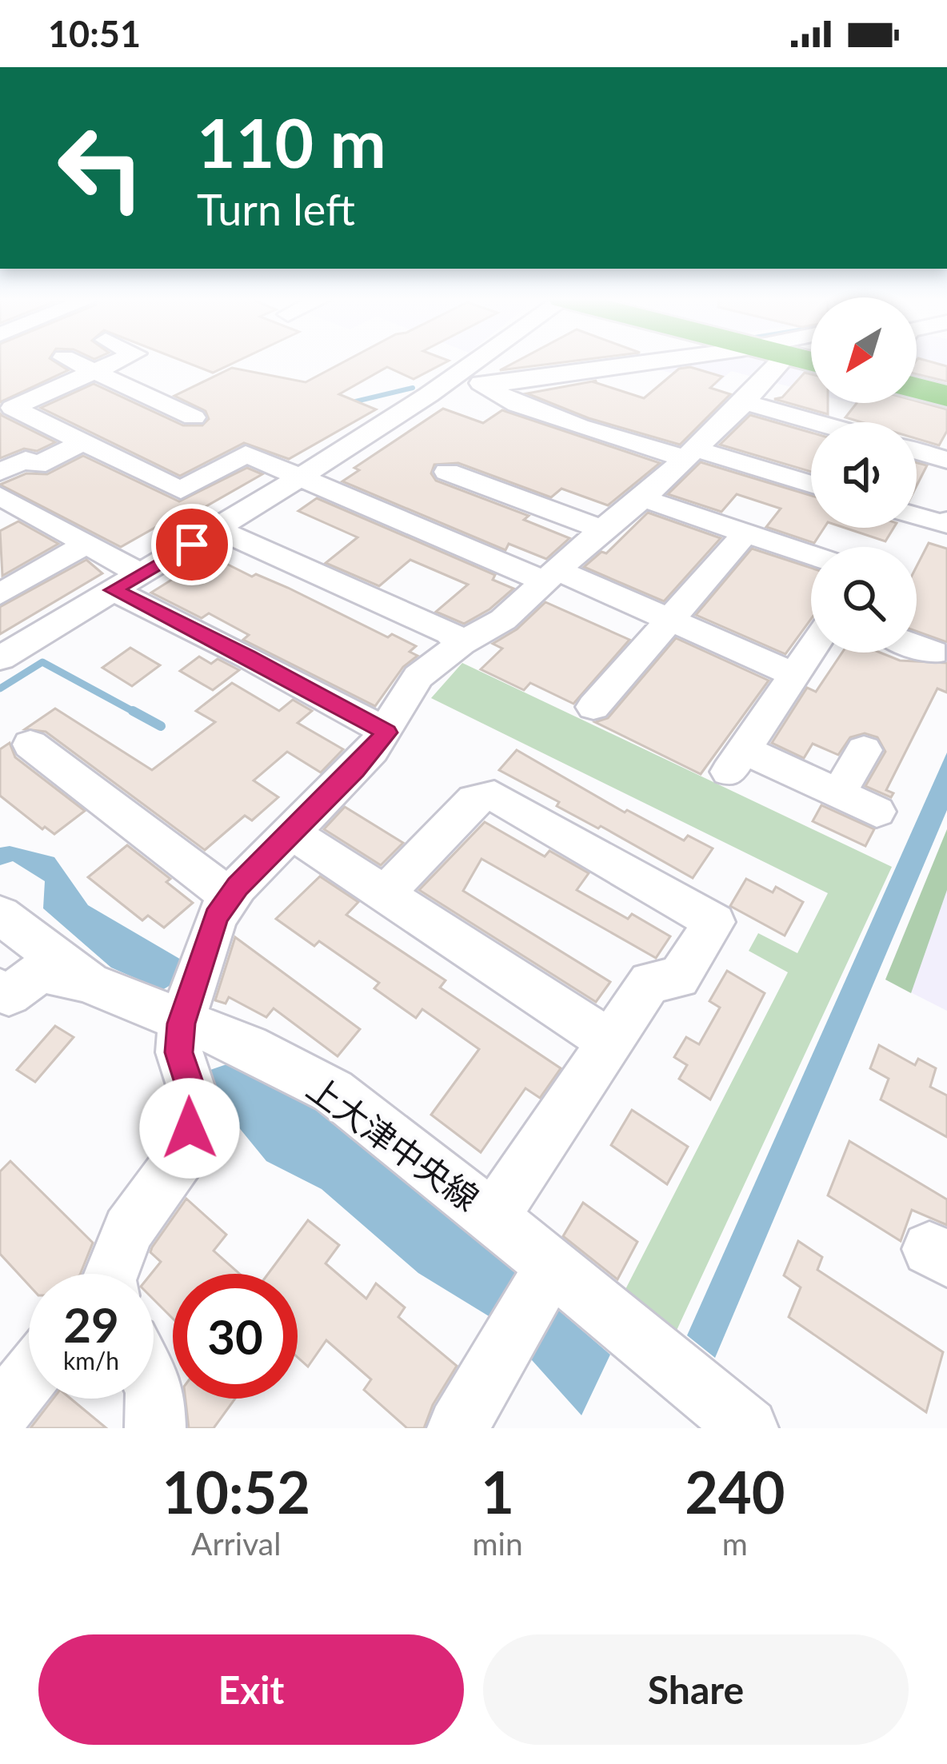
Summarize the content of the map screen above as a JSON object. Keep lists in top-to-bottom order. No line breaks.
{"streets":{"street":["上大津中央線"]},"north":"bottom left","page":{"status":"10:51","turn":["110 m","Turn left"],"speed":"29 km/h","limit":"30","eta":["10:52","Arrival","1","min","240","m"],"buttons":["Exit","Share"]}}
